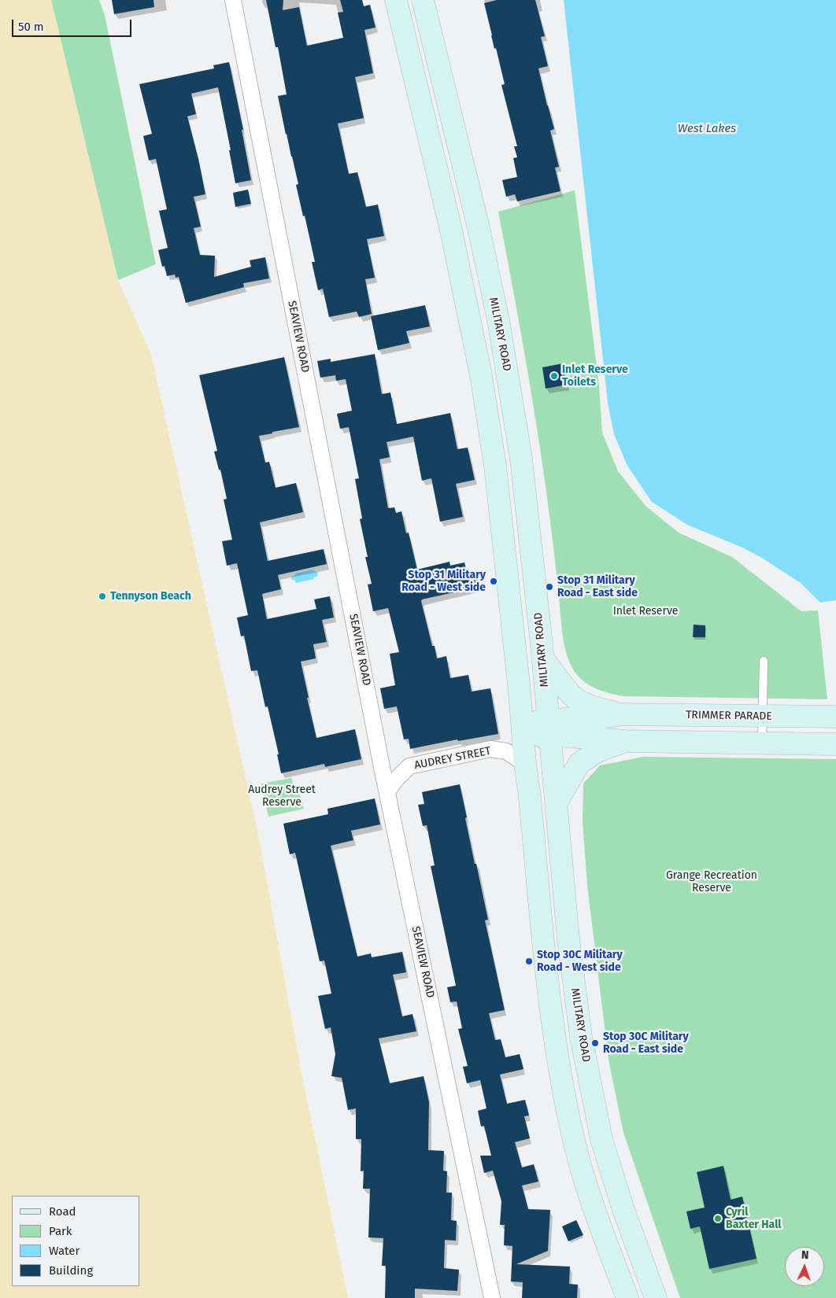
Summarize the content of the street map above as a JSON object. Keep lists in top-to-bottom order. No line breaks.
{"streets":{"main road":["MILITARY ROAD","TRIMMER PARADE"],"street":["SEAVIEW ROAD","AUDREY STREET"]},"crossings":[["MILITARY ROAD","TRIMMER PARADE"],["SEAVIEW ROAD","AUDREY STREET"]],"water":["West Lakes"],"parks":["Inlet Reserve","Audrey Street Reserve","Grange Recreation Reserve"],"places":["Inlet Reserve Toilets","Stop 31 Military Road - West side","Stop 31 Military Road - East side","Tennyson Beach","Stop 30C Military Road - West side","Stop 30C Military Road - East side","Cyril Baxter Hall"],"legend":["Road","Park","Water","Building"],"scale_bar":"50 m","north":"top"}
